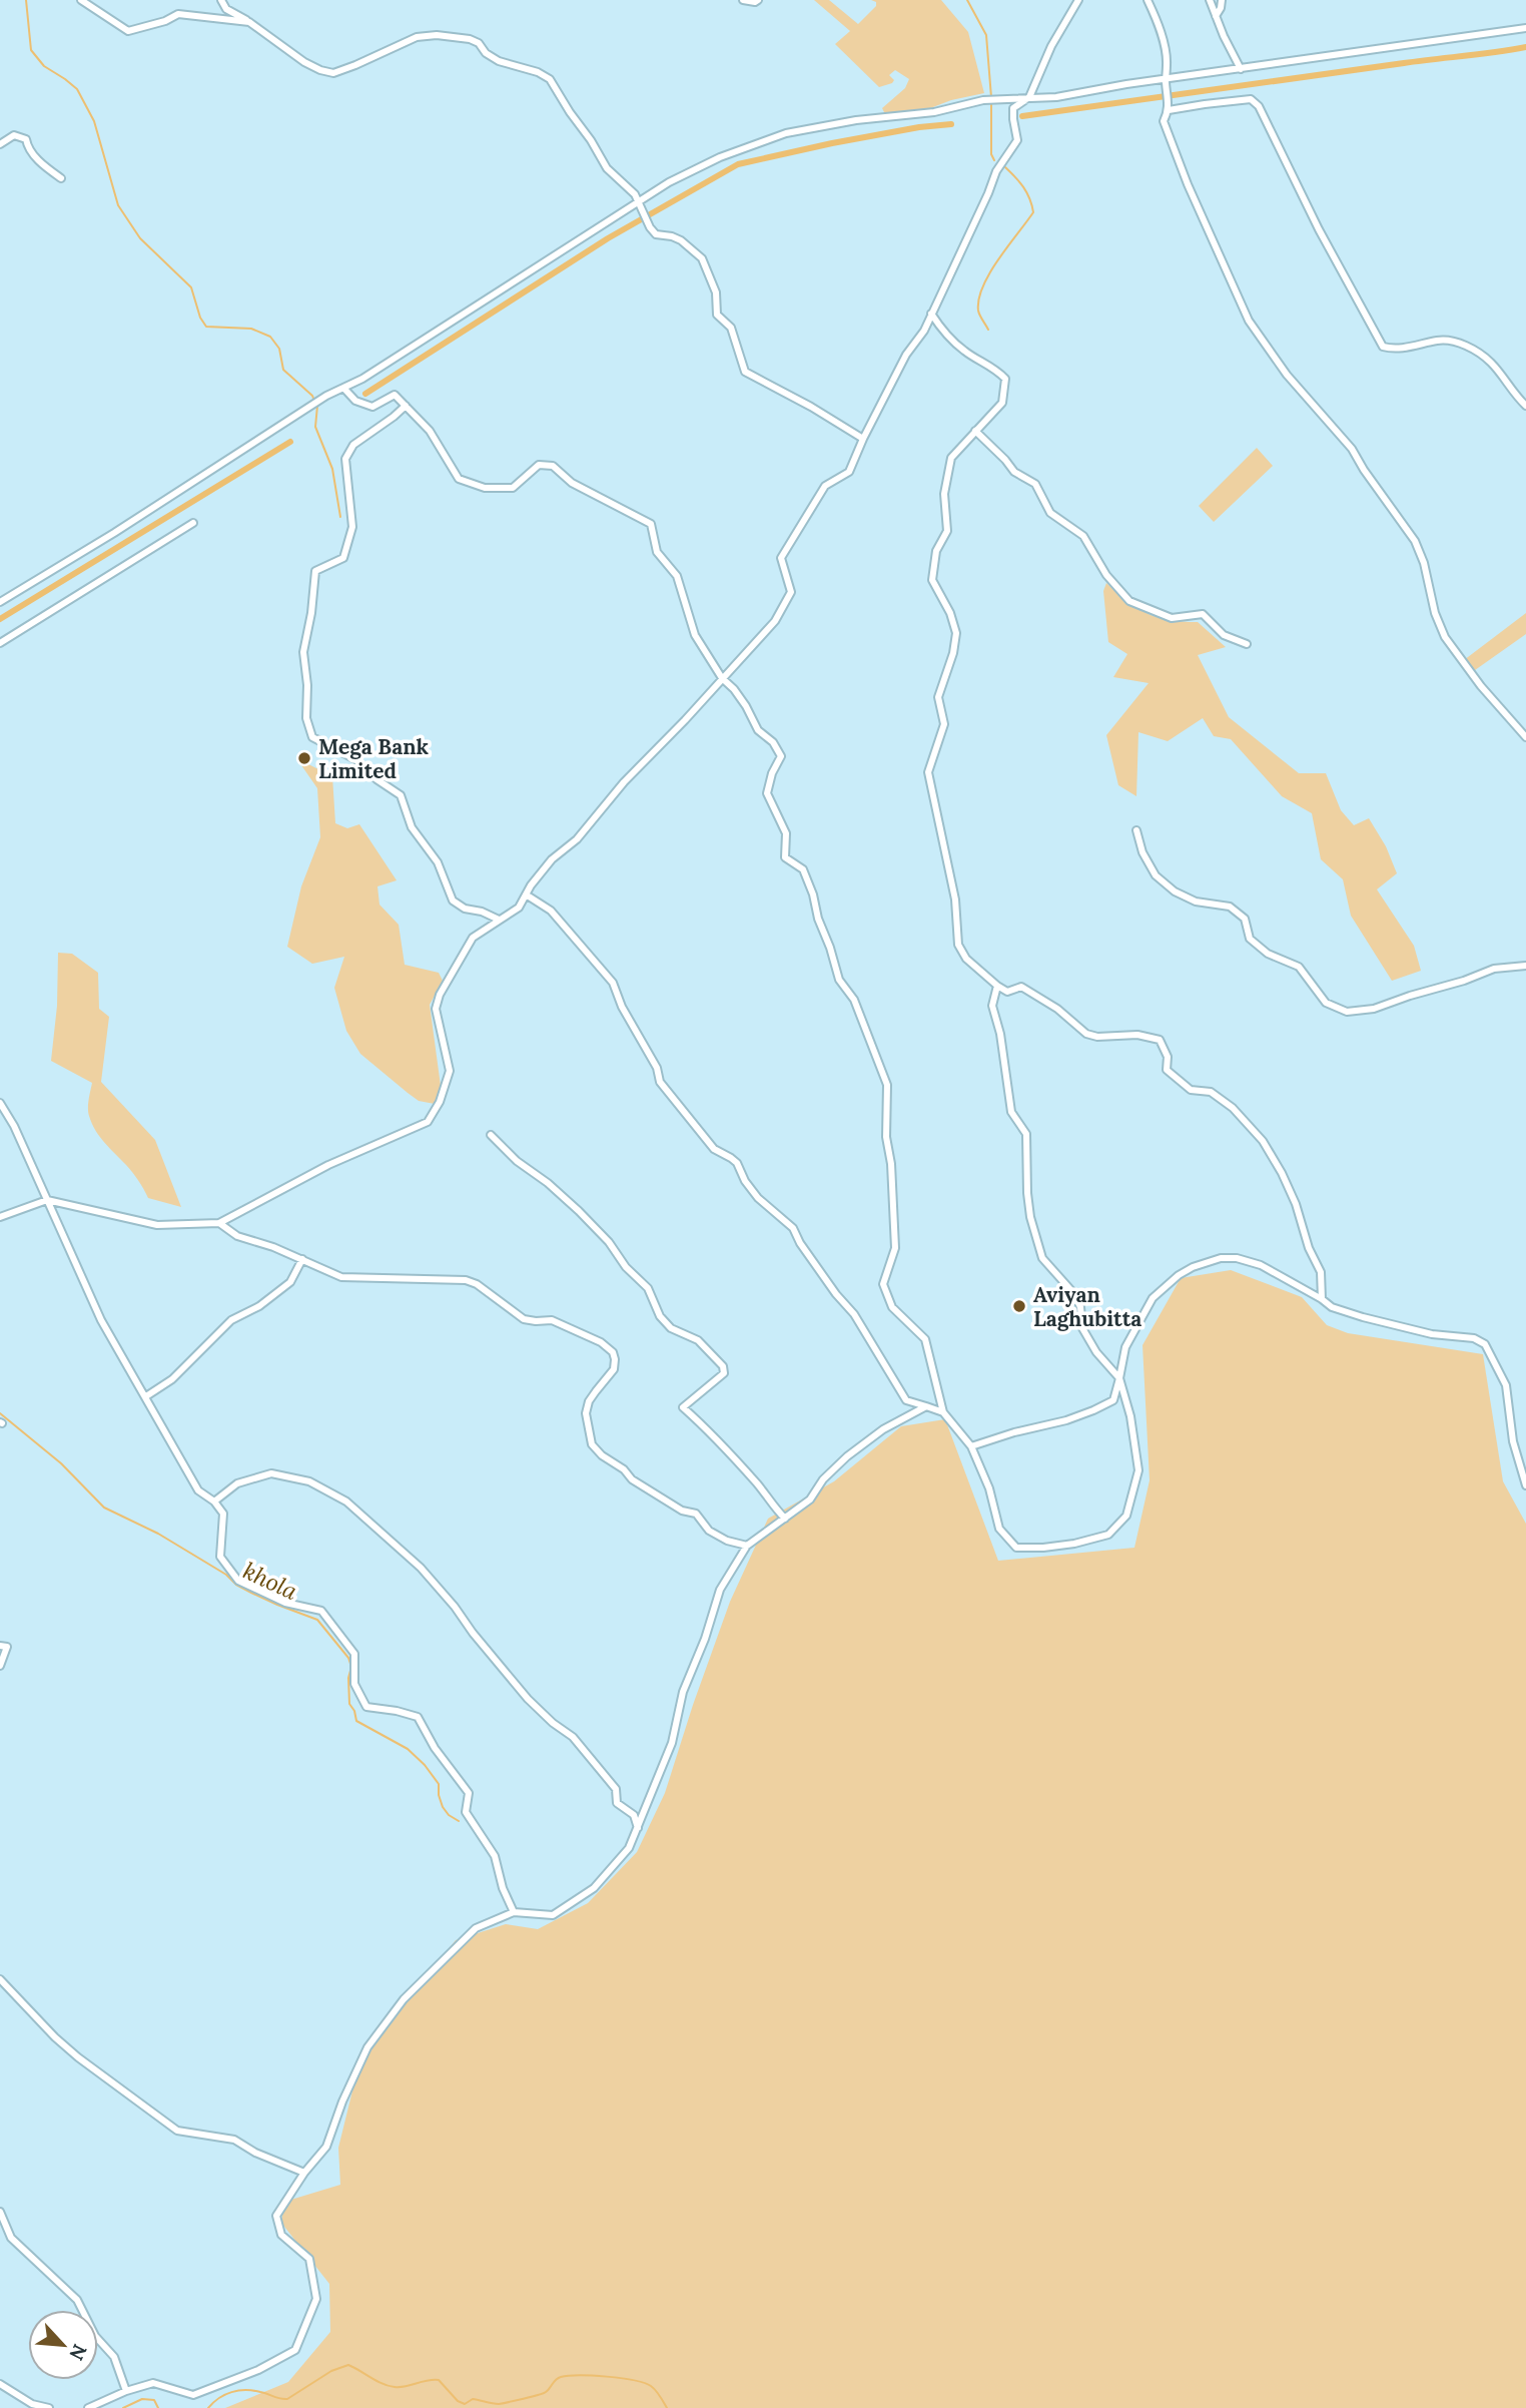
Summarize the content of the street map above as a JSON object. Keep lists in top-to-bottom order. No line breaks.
{"water":["khola"],"places":["Mega Bank Limited","Aviyan Laghubitta"],"north":"bottom right"}
